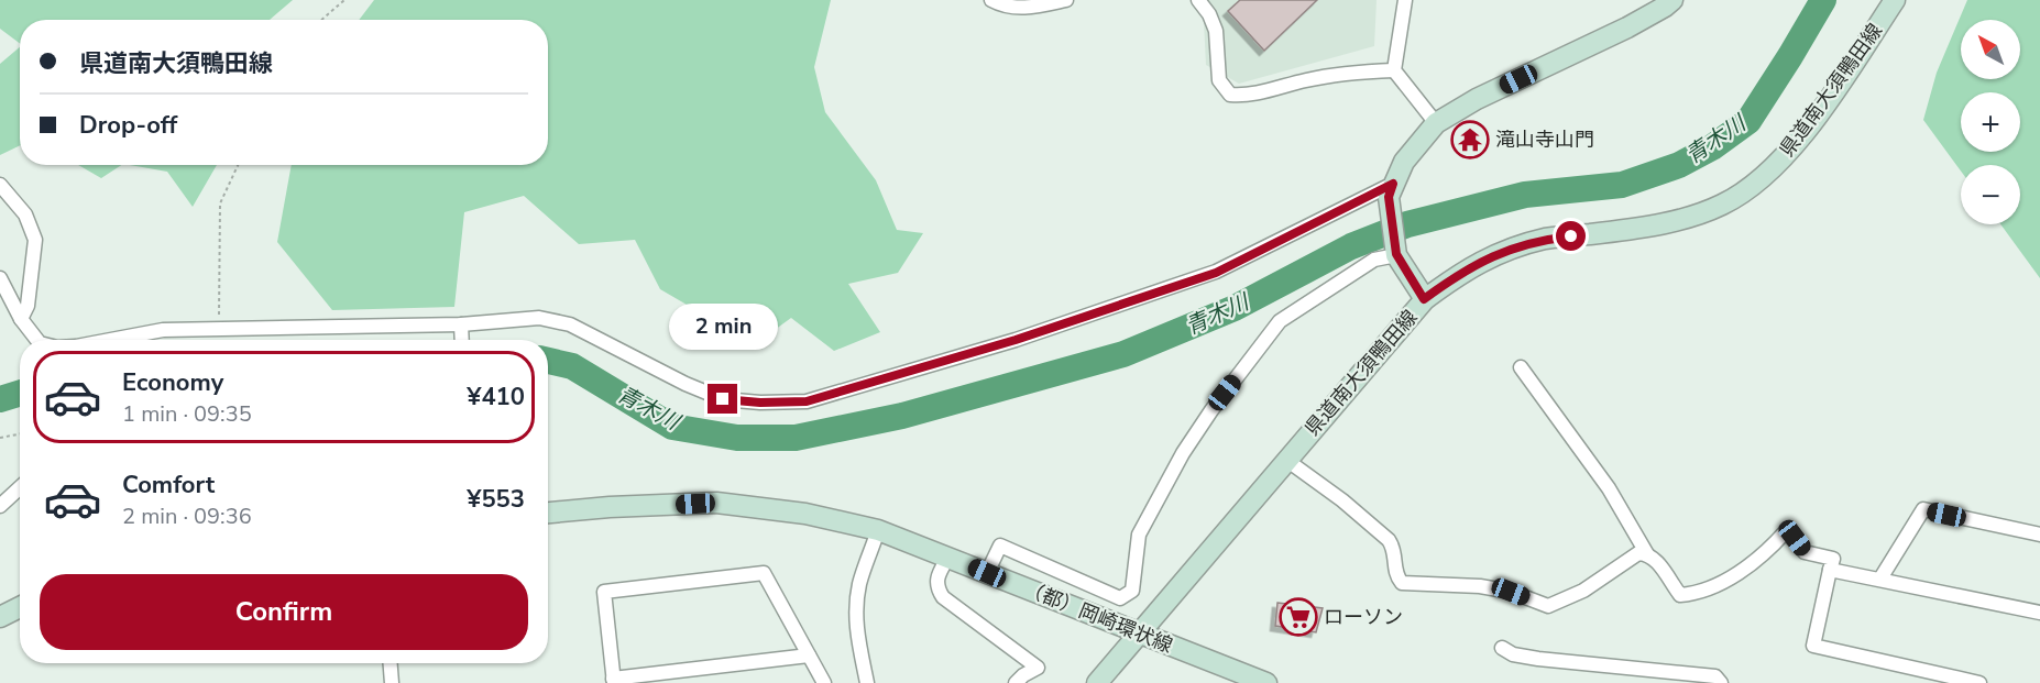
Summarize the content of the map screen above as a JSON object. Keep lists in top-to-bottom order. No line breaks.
{"streets":{"street":["県道南大須鴨田線","（都）岡崎環状線"]},"crossings":[["県道南大須鴨田線","（都）岡崎環状線"]],"water":["青木川"],"places":{"temple":["滝山寺山門"],"supermarket":["ローソン"]},"north":"top left","page":{"map_buttons":["+","−"],"banner":["県道南大須鴨田線","Drop-off"],"bubble":"2 min","list":[{"name":"Economy","note":"1 min · 09:35","value":"¥410"},{"name":"Comfort","note":"2 min · 09:36","value":"¥553"}],"buttons":"Confirm"}}
